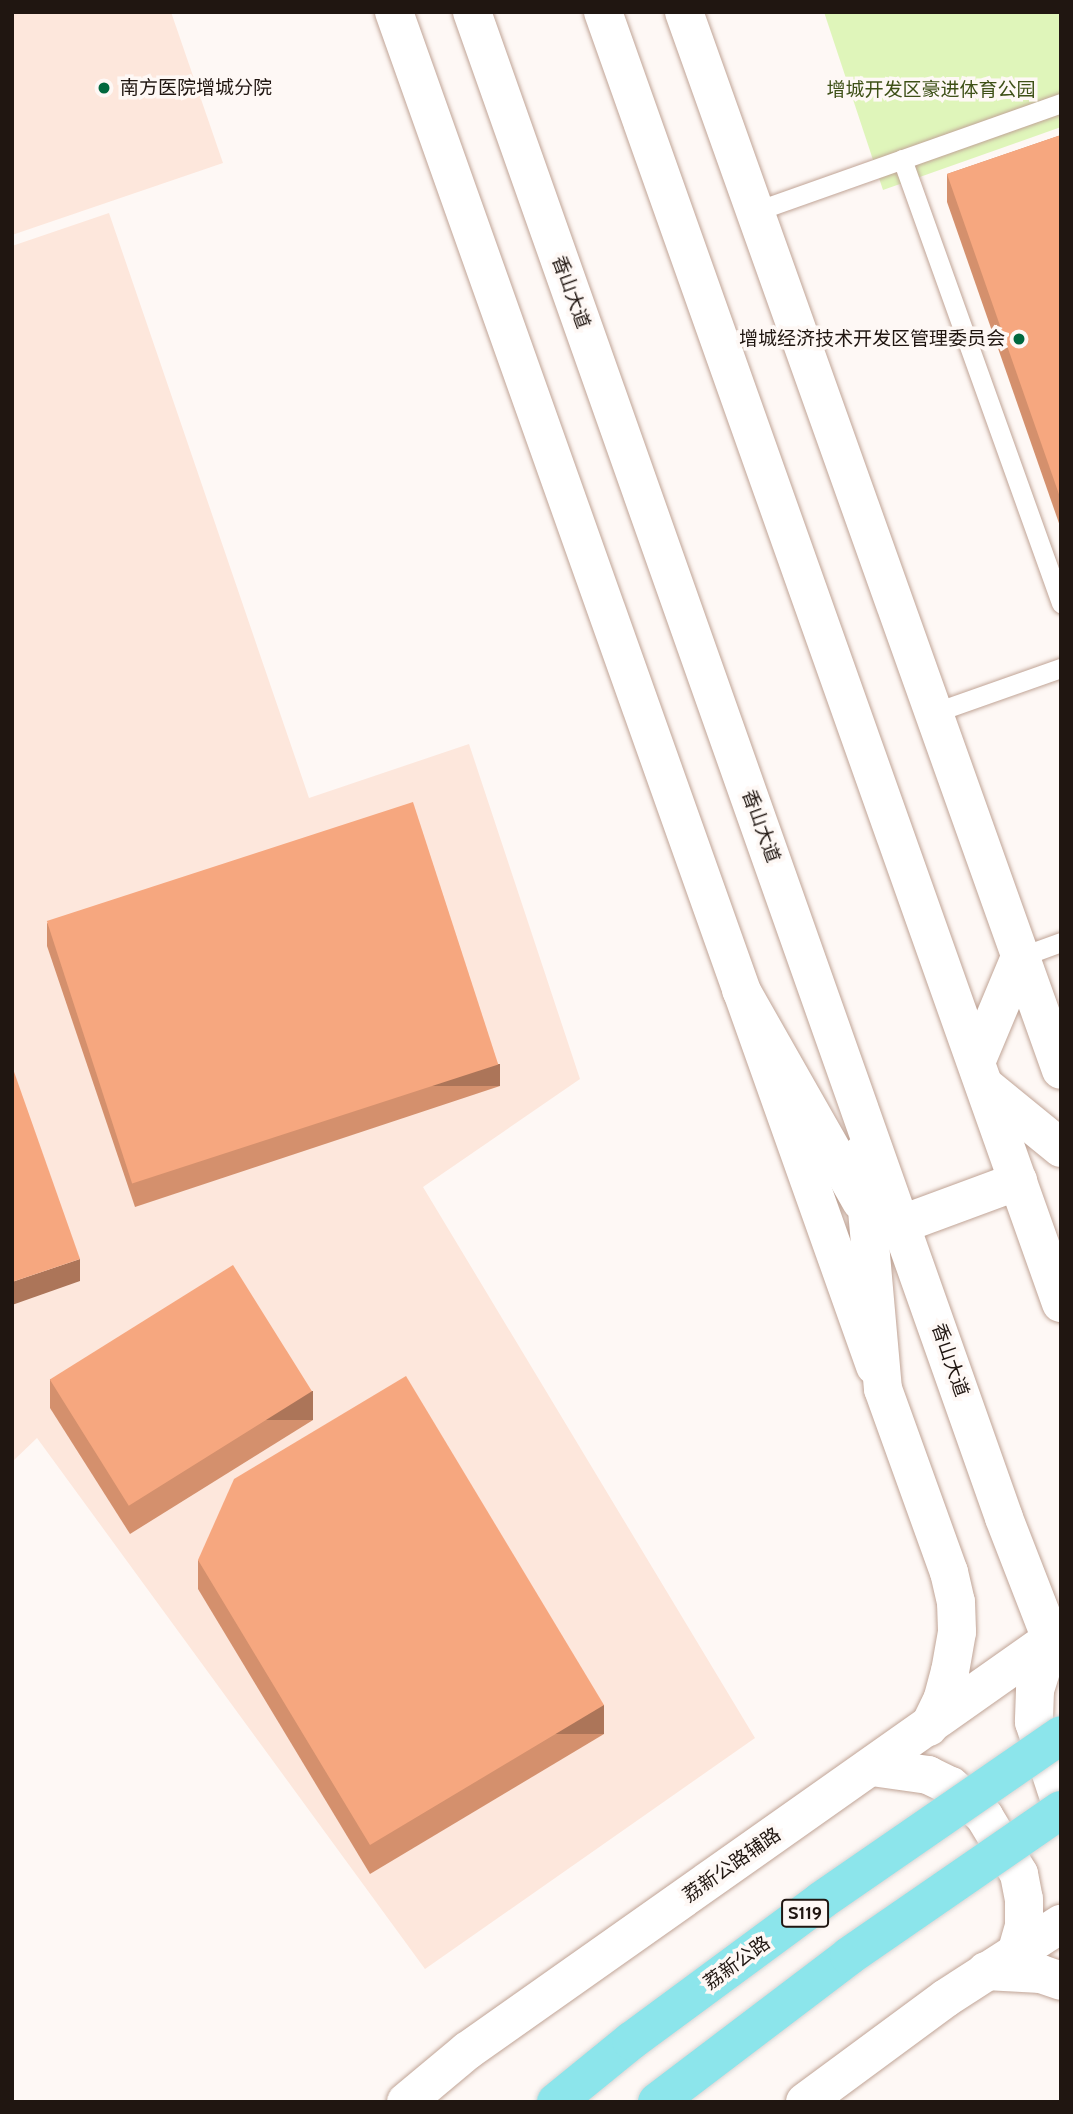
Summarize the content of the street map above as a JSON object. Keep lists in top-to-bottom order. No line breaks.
{"streets":{"main road":["香山大道","荔新公路辅路","S119","荔新公路"]},"crossings":[["香山大道","荔新公路辅路"]],"parks":["增城开发区豪进体育公园"],"places":["南方医院增城分院","增城经济技术开发区管理委员会"]}
